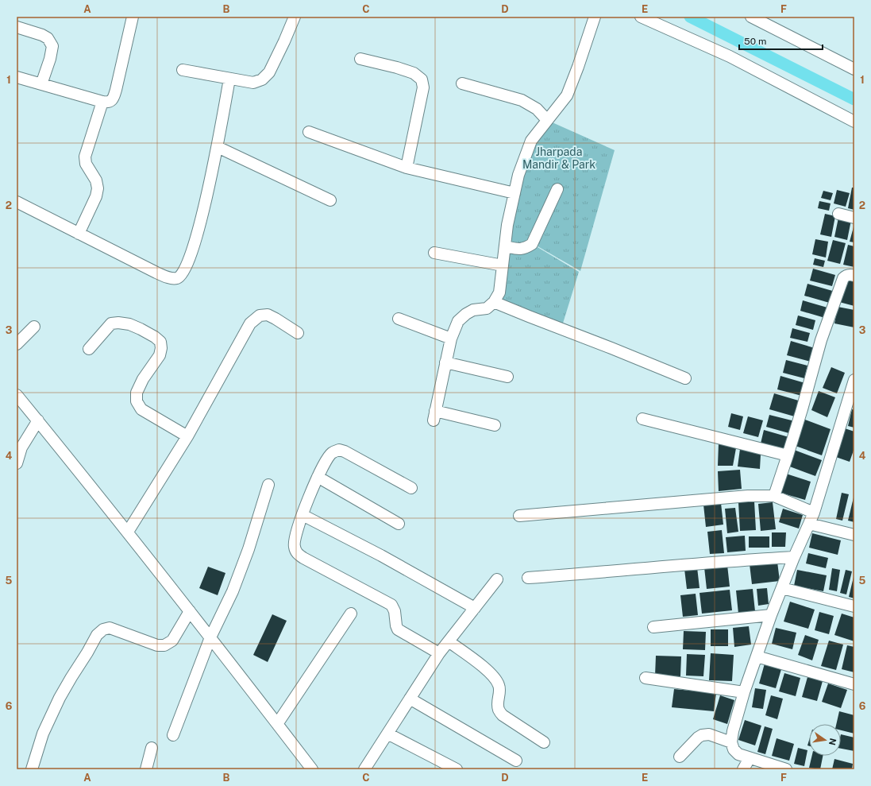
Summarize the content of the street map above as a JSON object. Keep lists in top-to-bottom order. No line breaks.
{"parks":["Jharpada Mandir & Park"],"scale_bar":"50 m","north":"right","grid":{"columns":["A","B","C","D","E","F"],"rows":["1","2","3","4","5","6"]}}
